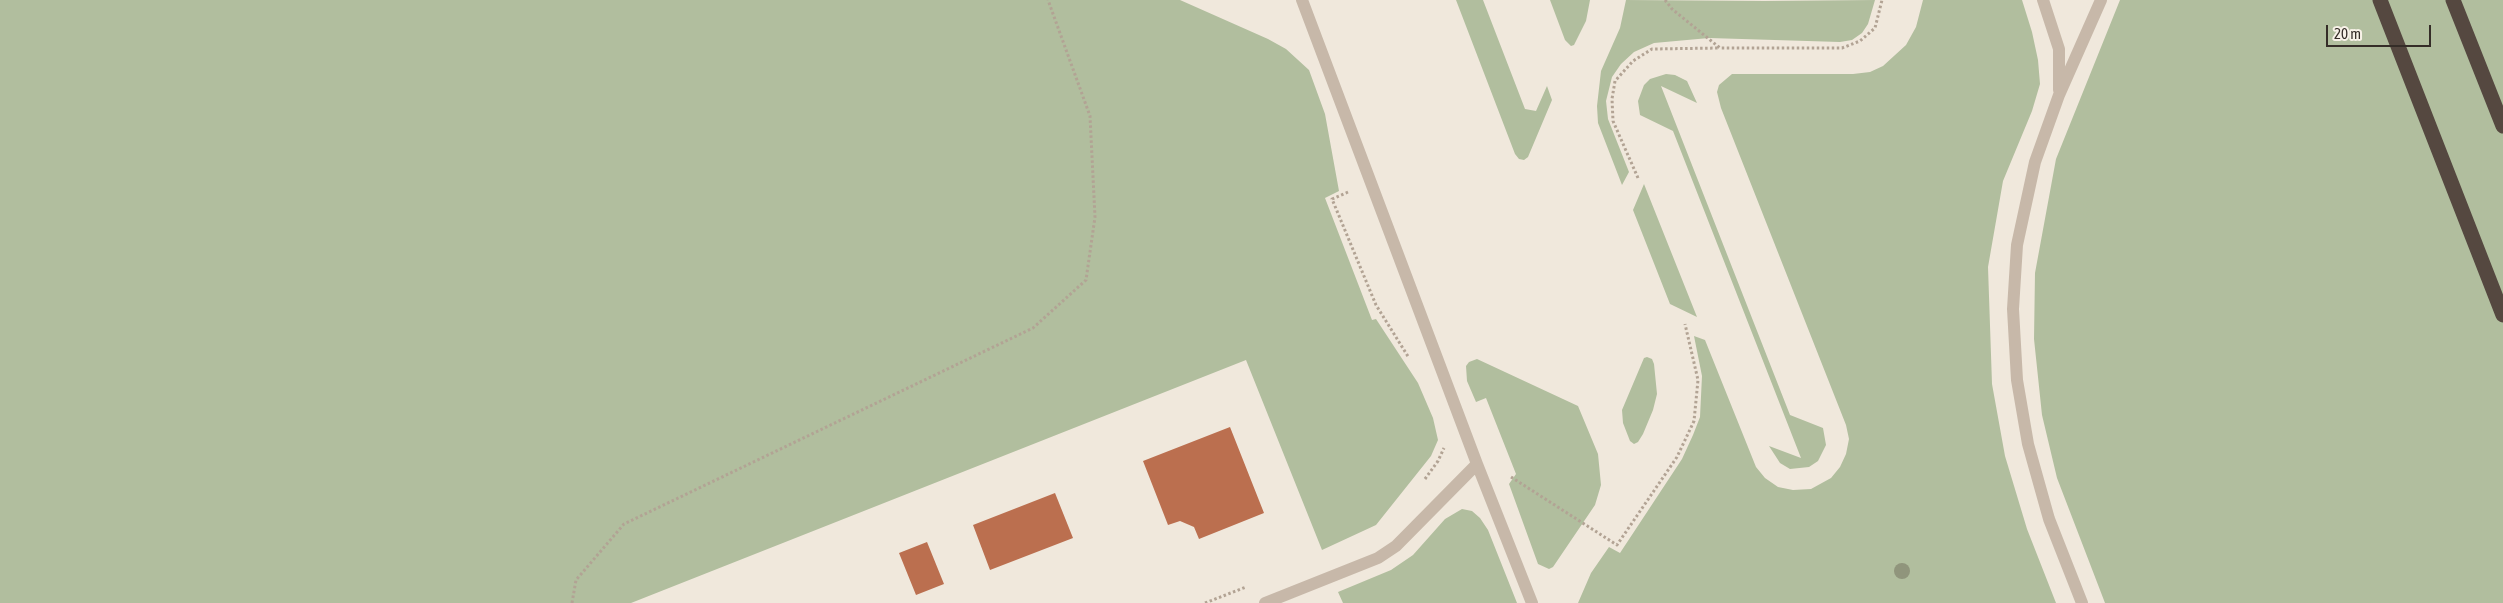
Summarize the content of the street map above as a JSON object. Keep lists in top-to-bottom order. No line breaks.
{"scale_bar":"20 m"}
